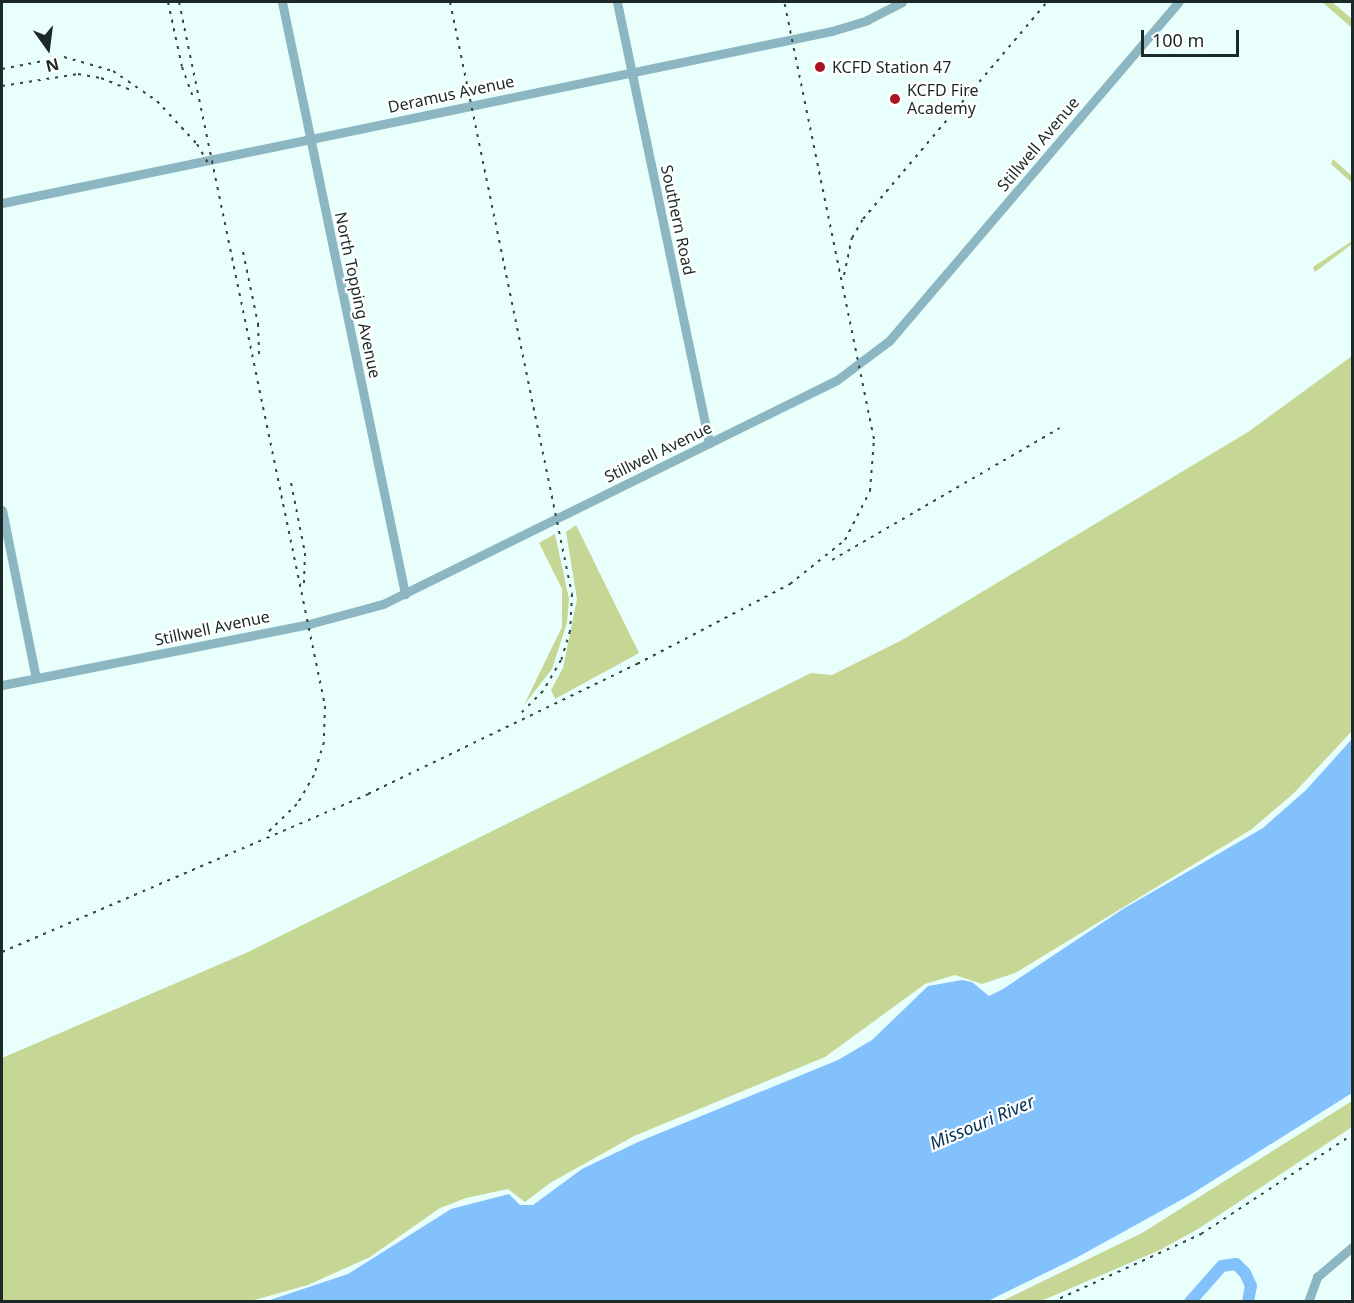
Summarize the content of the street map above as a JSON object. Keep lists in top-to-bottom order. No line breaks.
{"streets":{"street":["Deramus Avenue","Stillwell Avenue","Southern Road","North Topping Avenue"]},"crossings":[["Deramus Avenue","Southern Road"],["Deramus Avenue","North Topping Avenue"],["Stillwell Avenue","Southern Road"],["Stillwell Avenue","North Topping Avenue"]],"water":["Missouri River"],"places":["KCFD Station 47","KCFD Fire Academy"],"scale_bar":"100 m","north":"bottom"}
